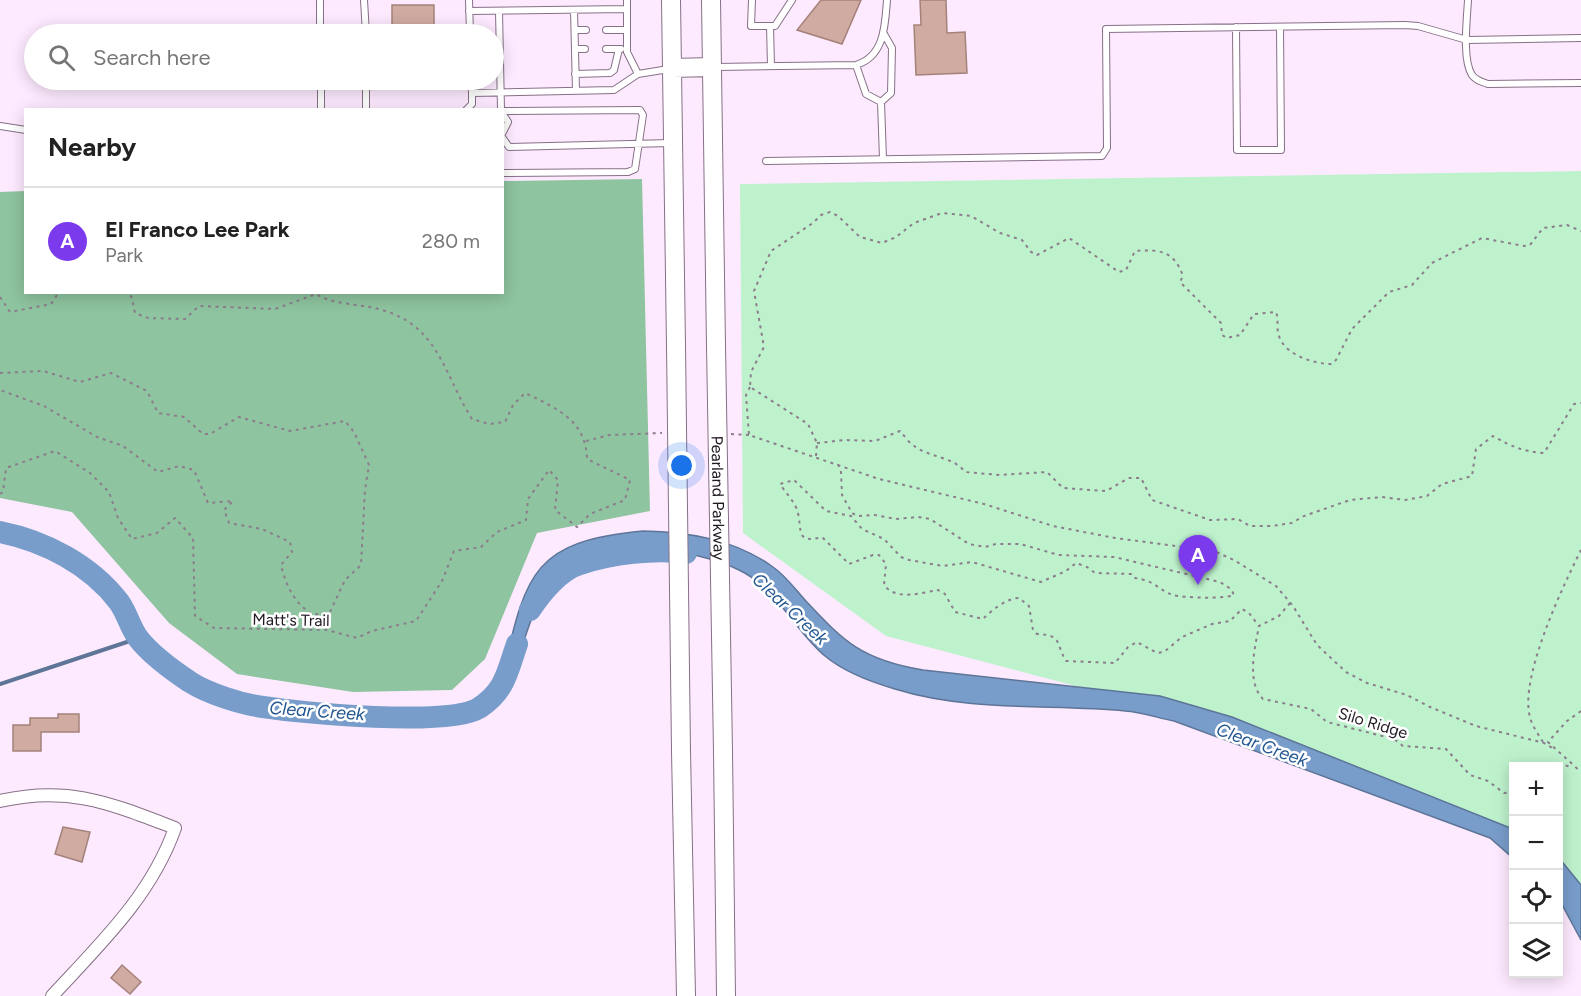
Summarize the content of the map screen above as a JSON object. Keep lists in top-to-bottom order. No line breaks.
{"streets":{"main road":["Pearland Parkway"],"path":["Matt's Trail","Silo Ridge"]},"water":["Clear Creek"],"page":{"search":"Search here","heading":"Nearby","list":[{"mark":"A","name":"El Franco Lee Park","note":"Park","value":"280 m"}],"pins":"A","map_buttons":["+","−"]}}
